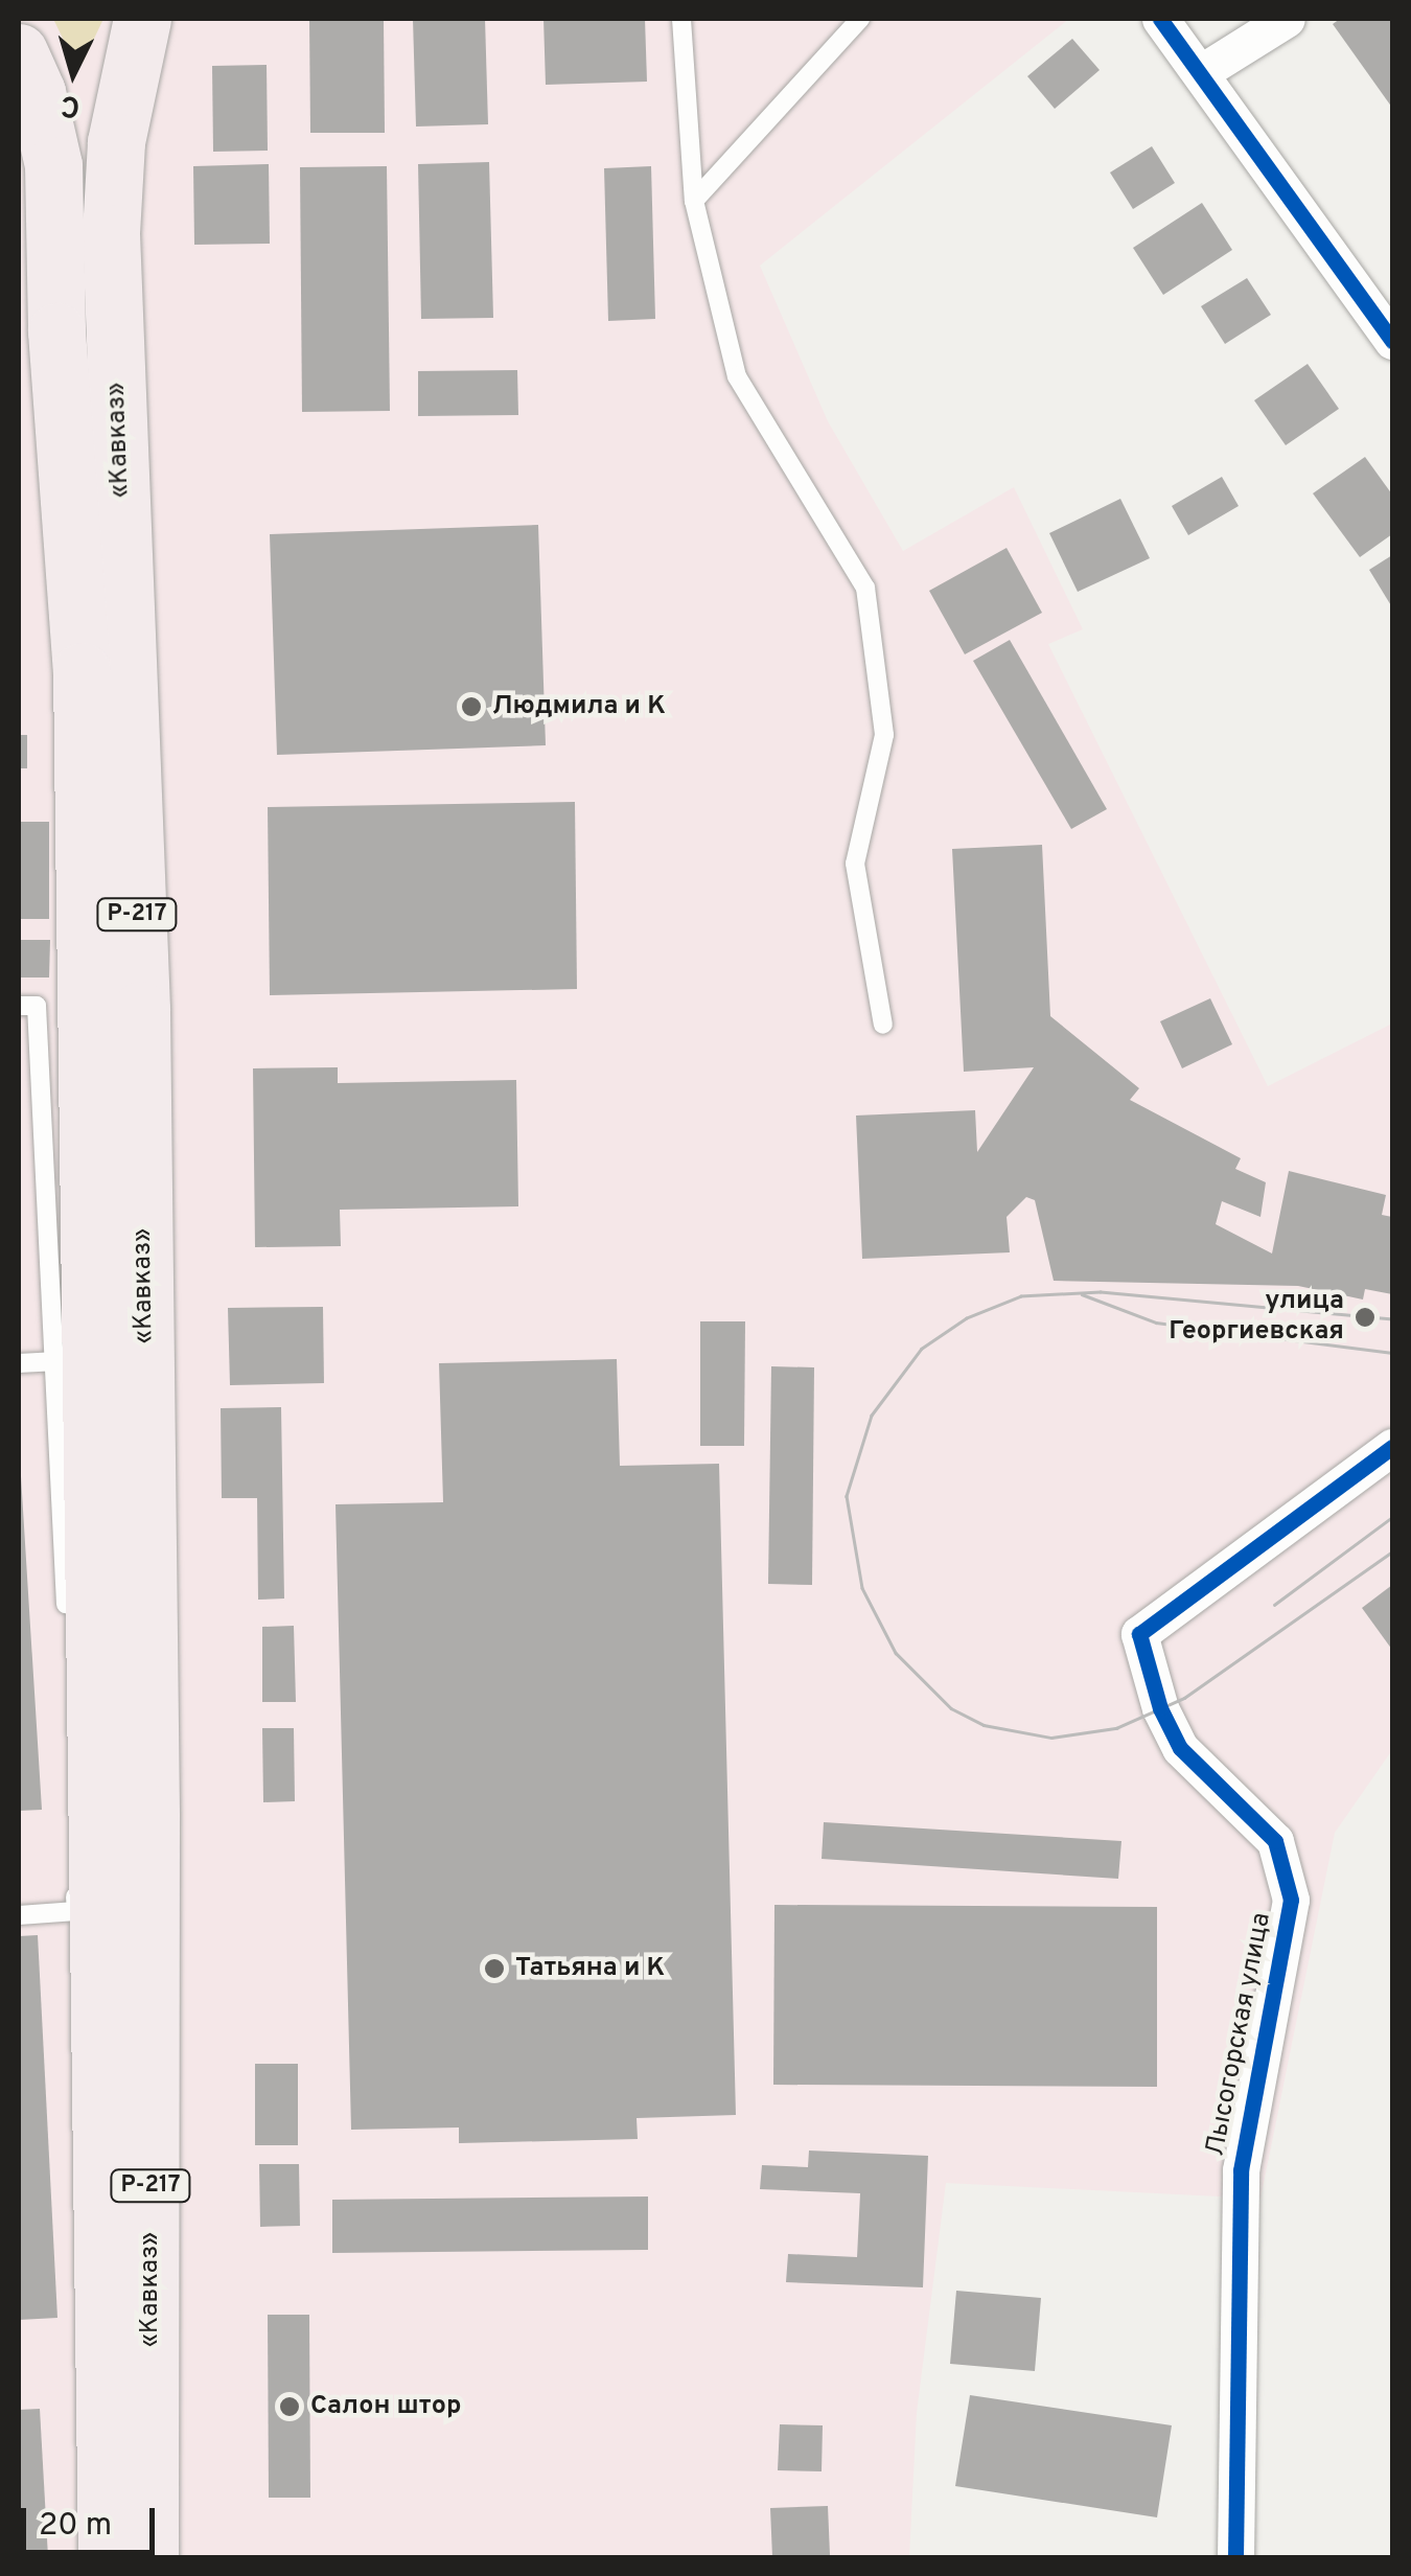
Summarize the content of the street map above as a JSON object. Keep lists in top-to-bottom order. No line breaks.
{"streets":{"main road":["«Кавказ»","Р-217"],"street":["Лысогорская улица"]},"places":["Людмила и К","улица Георгиевская","Татьяна и К","Салон штор"],"scale_bar":"20 m","north":"bottom"}
